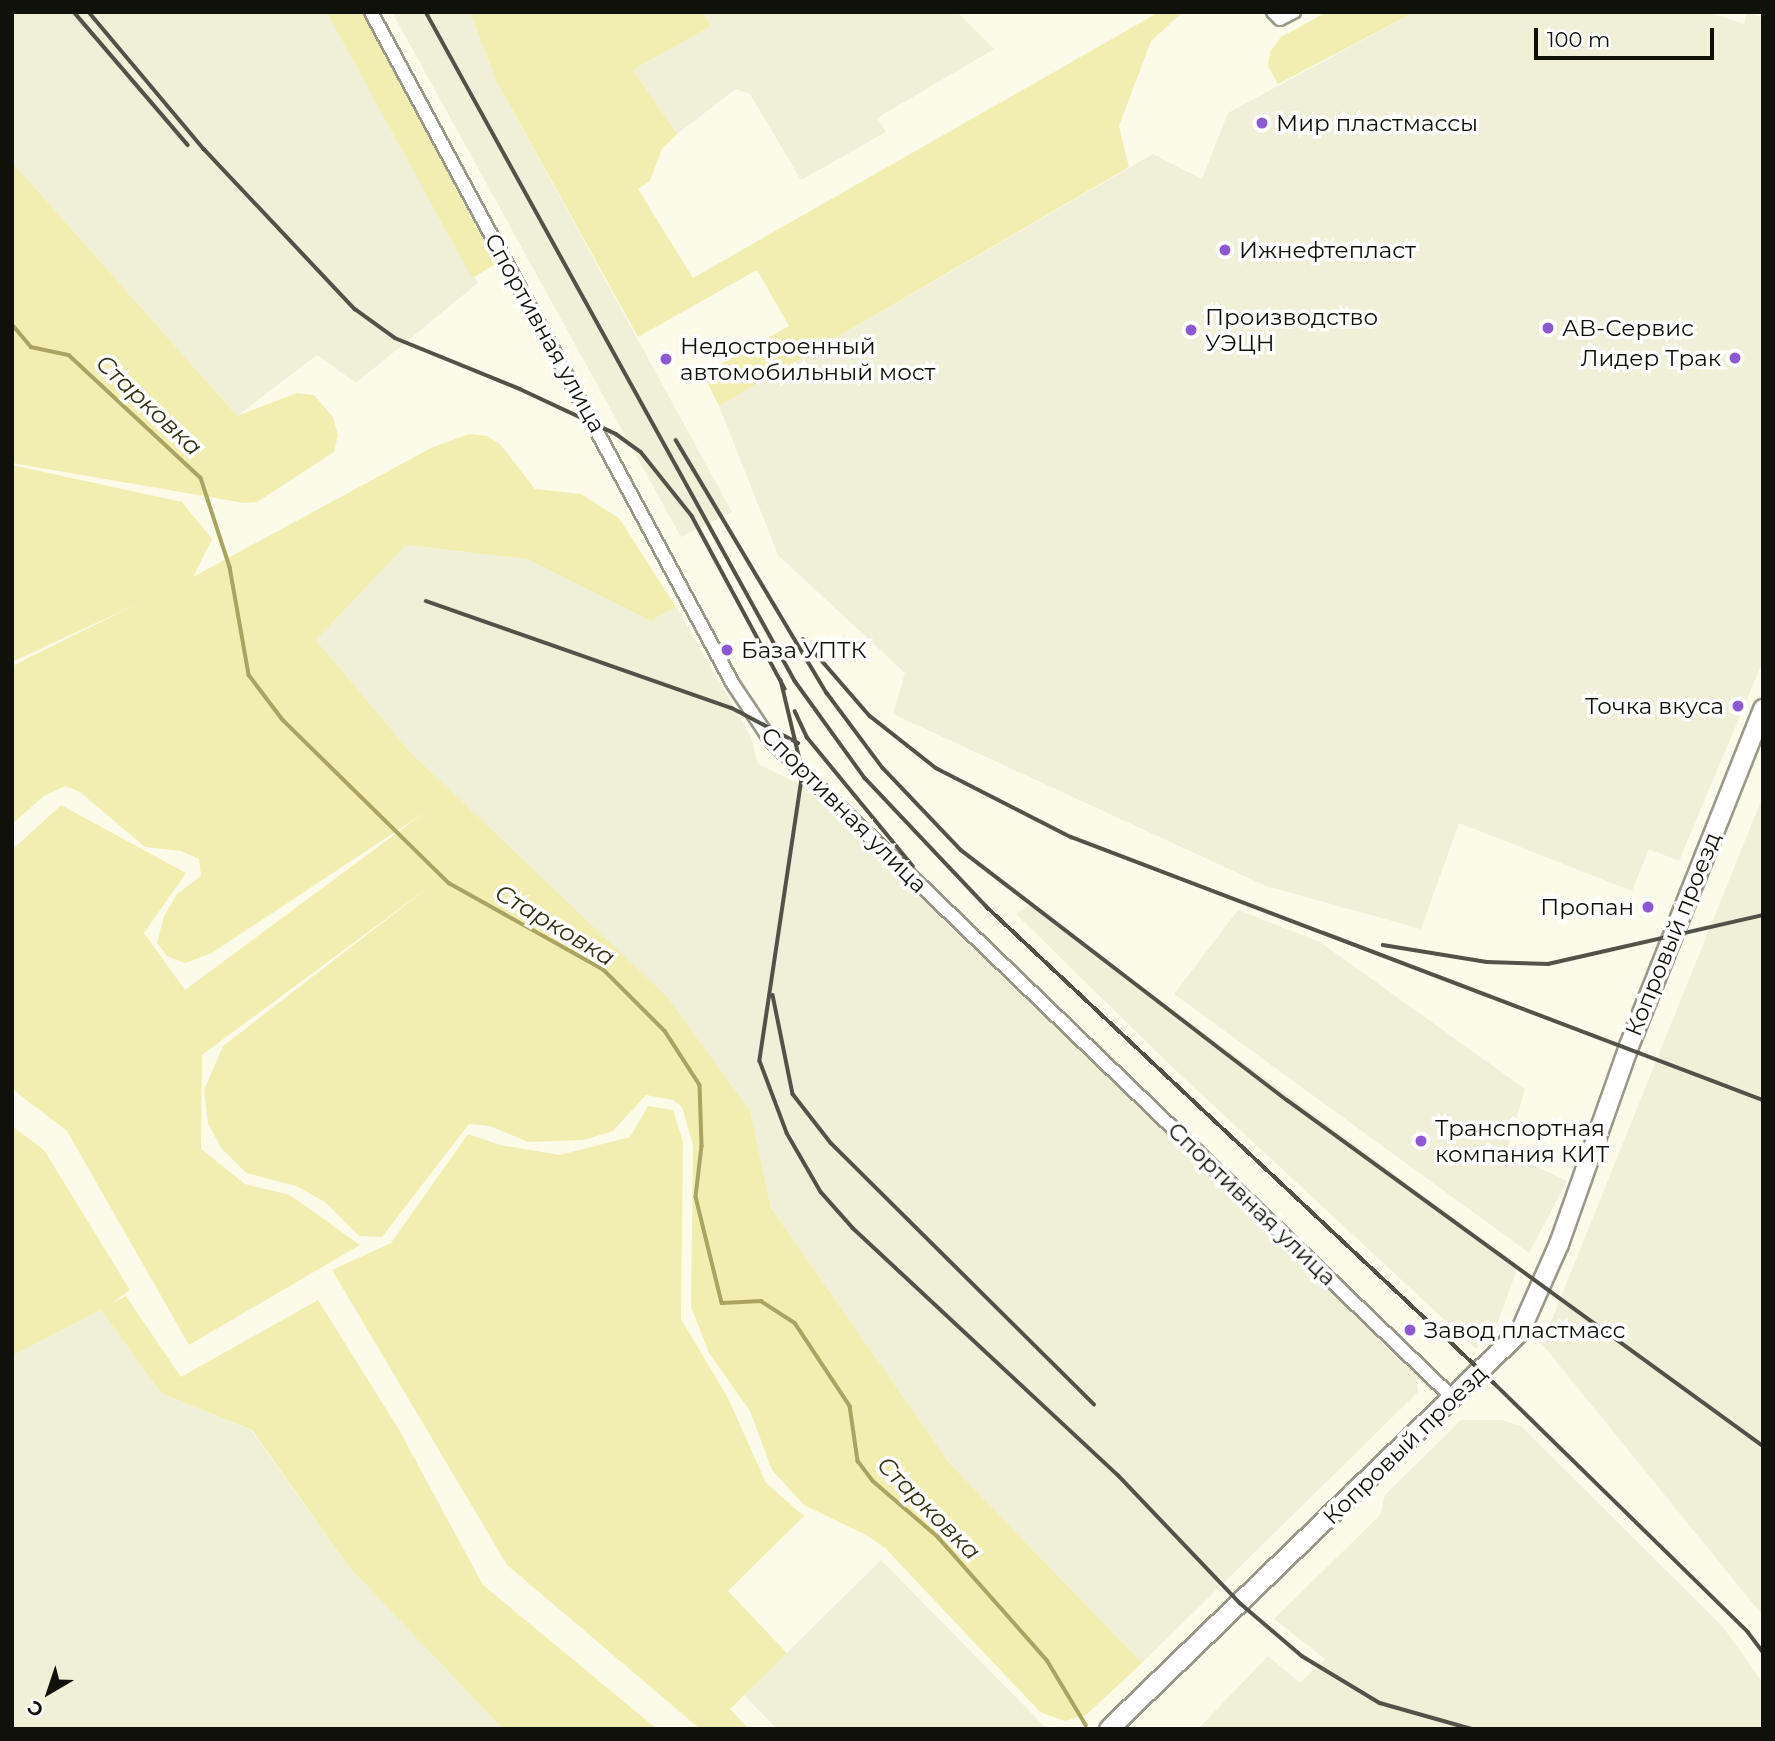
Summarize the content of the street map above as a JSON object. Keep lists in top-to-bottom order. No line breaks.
{"streets":{"main road":["Копровый проезд"],"street":["Спортивная улица"]},"crossings":[["Спортивная улица","Копровый проезд"]],"water":["Старковка"],"places":["Мир пластмассы","Ижнефтепласт","АВ-Сервис","Производство УЭЦН","Лидер Трак","Недостроенный автомобильный мост","База УПТК","Точка вкуса","Пропан","Транспортная компания КИТ","Завод пластмасс"],"scale_bar":"100 m","north":"bottom left"}
